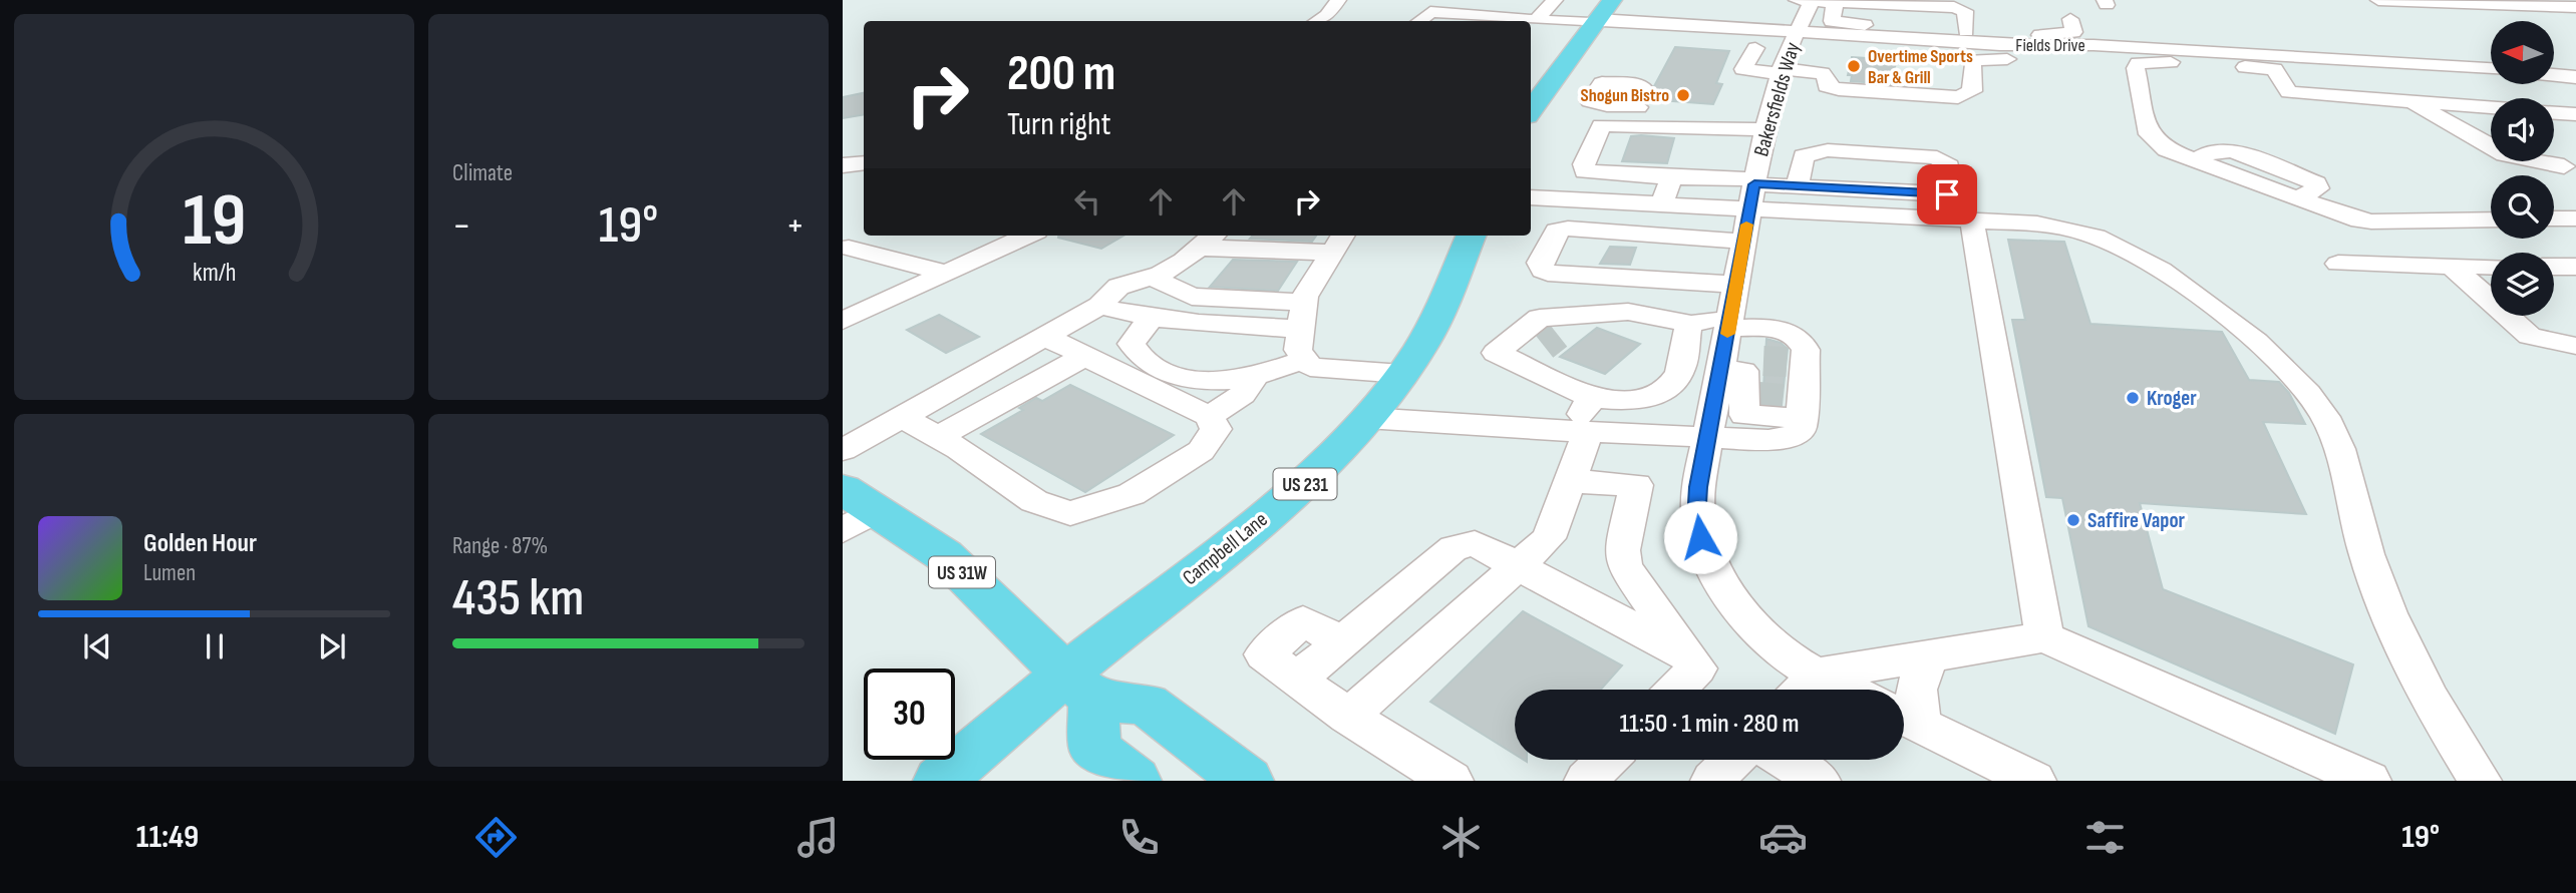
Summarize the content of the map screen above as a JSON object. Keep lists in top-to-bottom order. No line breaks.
{"streets":{"main road":["US 231","Campbell Lane","US 31W"],"street":["Fields Drive","Bakersfields Way"]},"crossings":[["Fields Drive","Bakersfields Way"],["Campbell Lane","US 31W"]],"places":["Overtime Sports Bar & Grill","Shogun Bistro","Kroger","Saffire Vapor"],"north":"left","page":{"tile":["Climate",["Range · 87%","435 km"]],"turn":["200 m","Turn right"],"heat":["−","19°","+"],"song":["Golden Hour","Lumen"],"limit":"30","trip":"11:50 · 1 min · 280 m","tabs":["11:49","19°"],"gauge":["19","km/h"]}}
